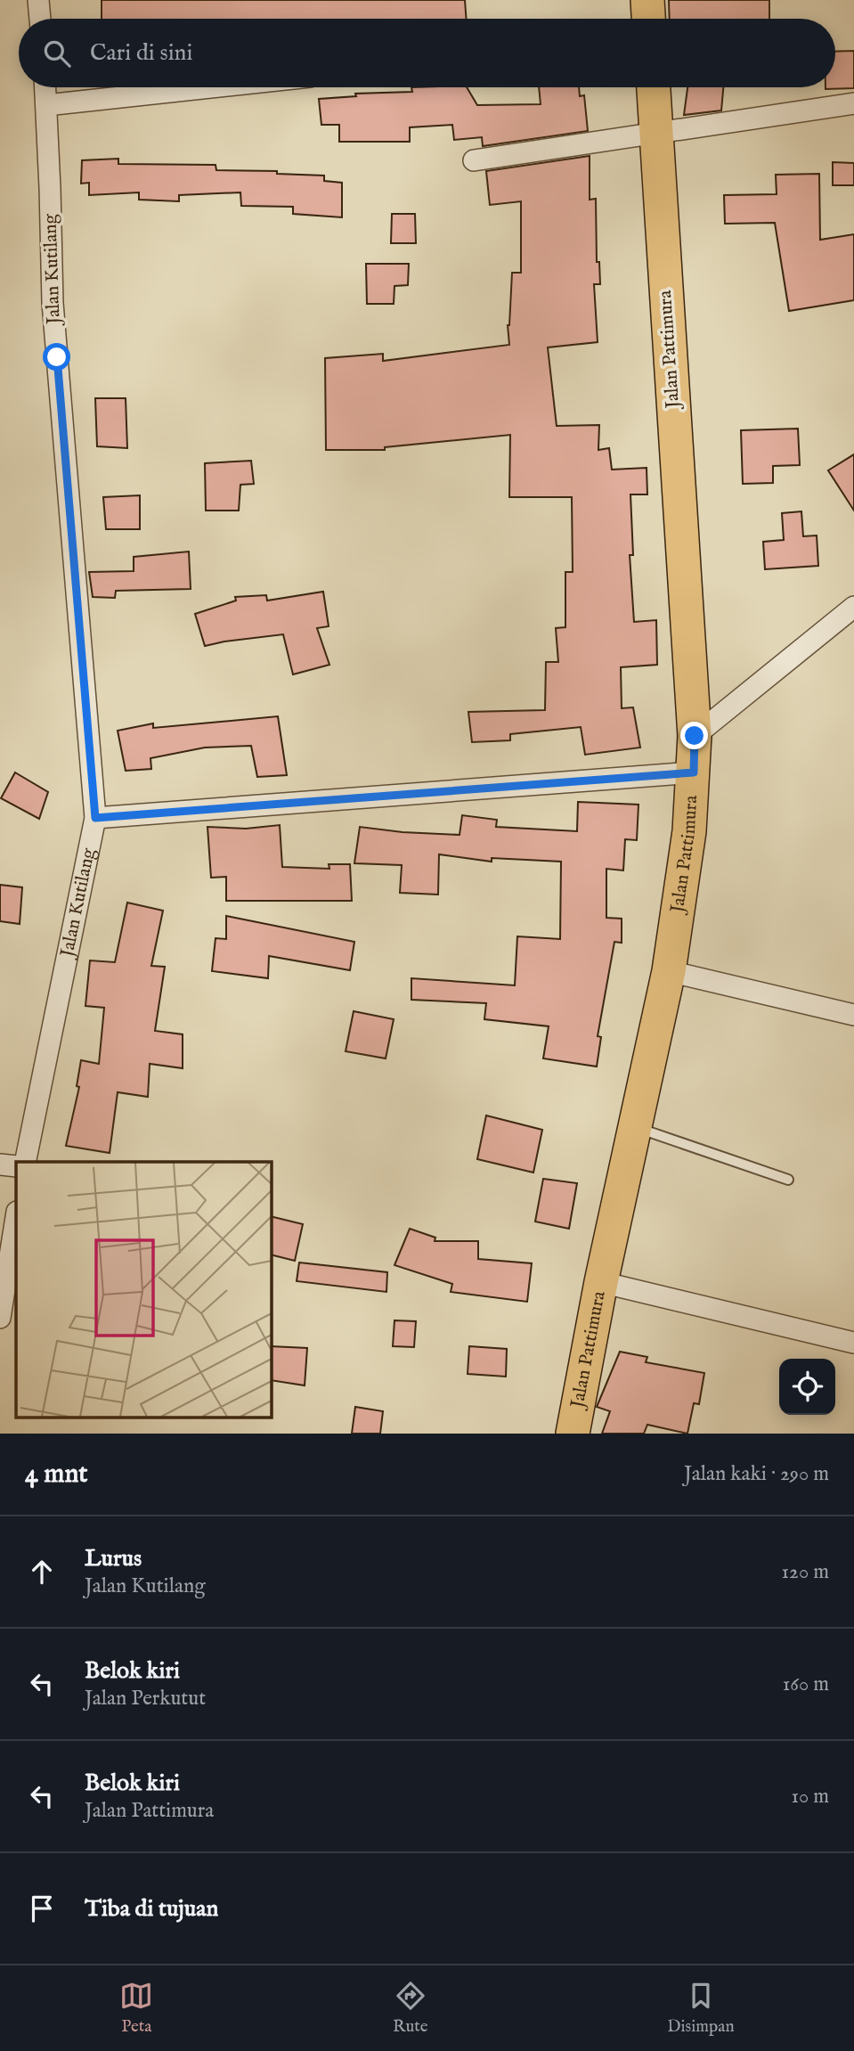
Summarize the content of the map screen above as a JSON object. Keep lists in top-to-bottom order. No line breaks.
{"streets":{"main road":["Jalan Pattimura"],"street":["Jalan Kutilang"]},"page":{"search":"Cari di sini","heading":["4 mnt","Jalan kaki · 290 m"],"list":[["Lurus","Jalan Kutilang","120 m"],["Belok kiri","Jalan Perkutut","160 m"],["Belok kiri","Jalan Pattimura","10 m"],"Tiba di tujuan"],"nav":["Peta","Rute","Disimpan"]}}
